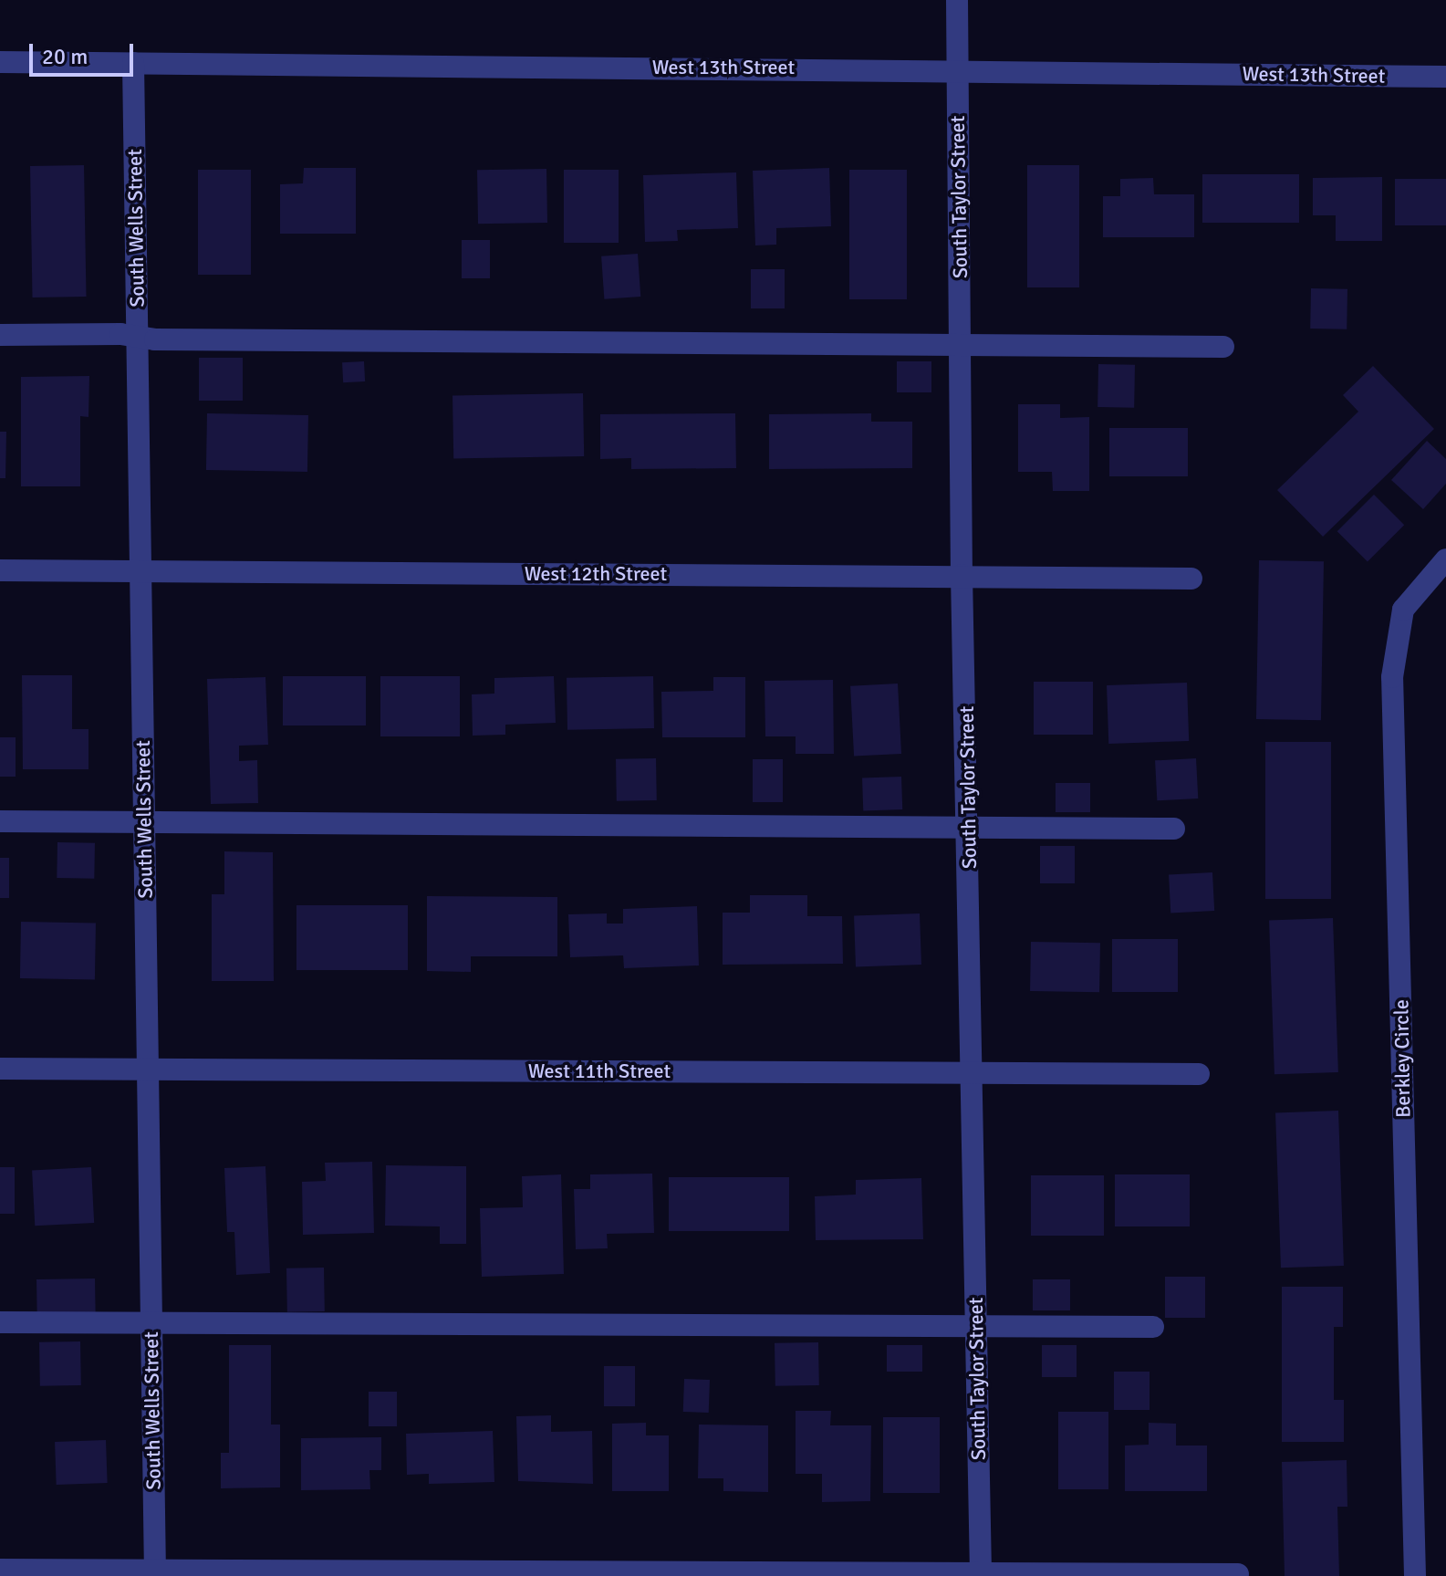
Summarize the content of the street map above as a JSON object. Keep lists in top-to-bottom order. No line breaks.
{"streets":{"street":["West 13th Street","South Taylor Street","South Wells Street","West 12th Street","Berkley Circle","West 11th Street"]},"crossings":[["West 13th Street","South Taylor Street"],["West 13th Street","South Wells Street"],["South Taylor Street","West 12th Street"],["South Taylor Street","West 11th Street"],["South Wells Street","West 12th Street"],["South Wells Street","West 11th Street"]],"scale_bar":"20 m"}
